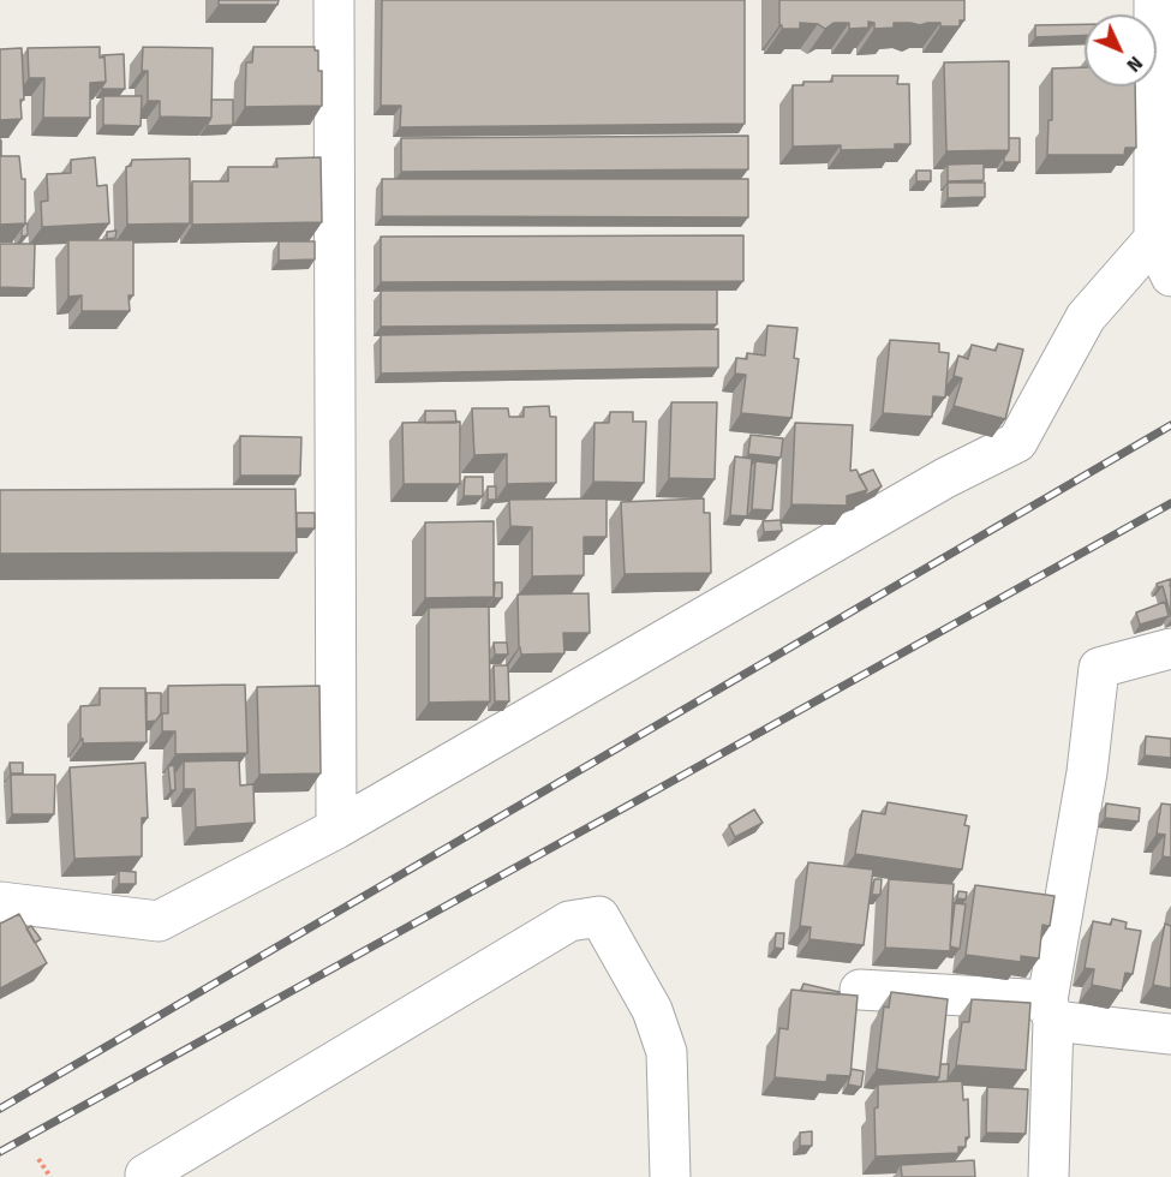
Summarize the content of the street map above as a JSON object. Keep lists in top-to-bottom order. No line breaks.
{"north":"bottom right"}
